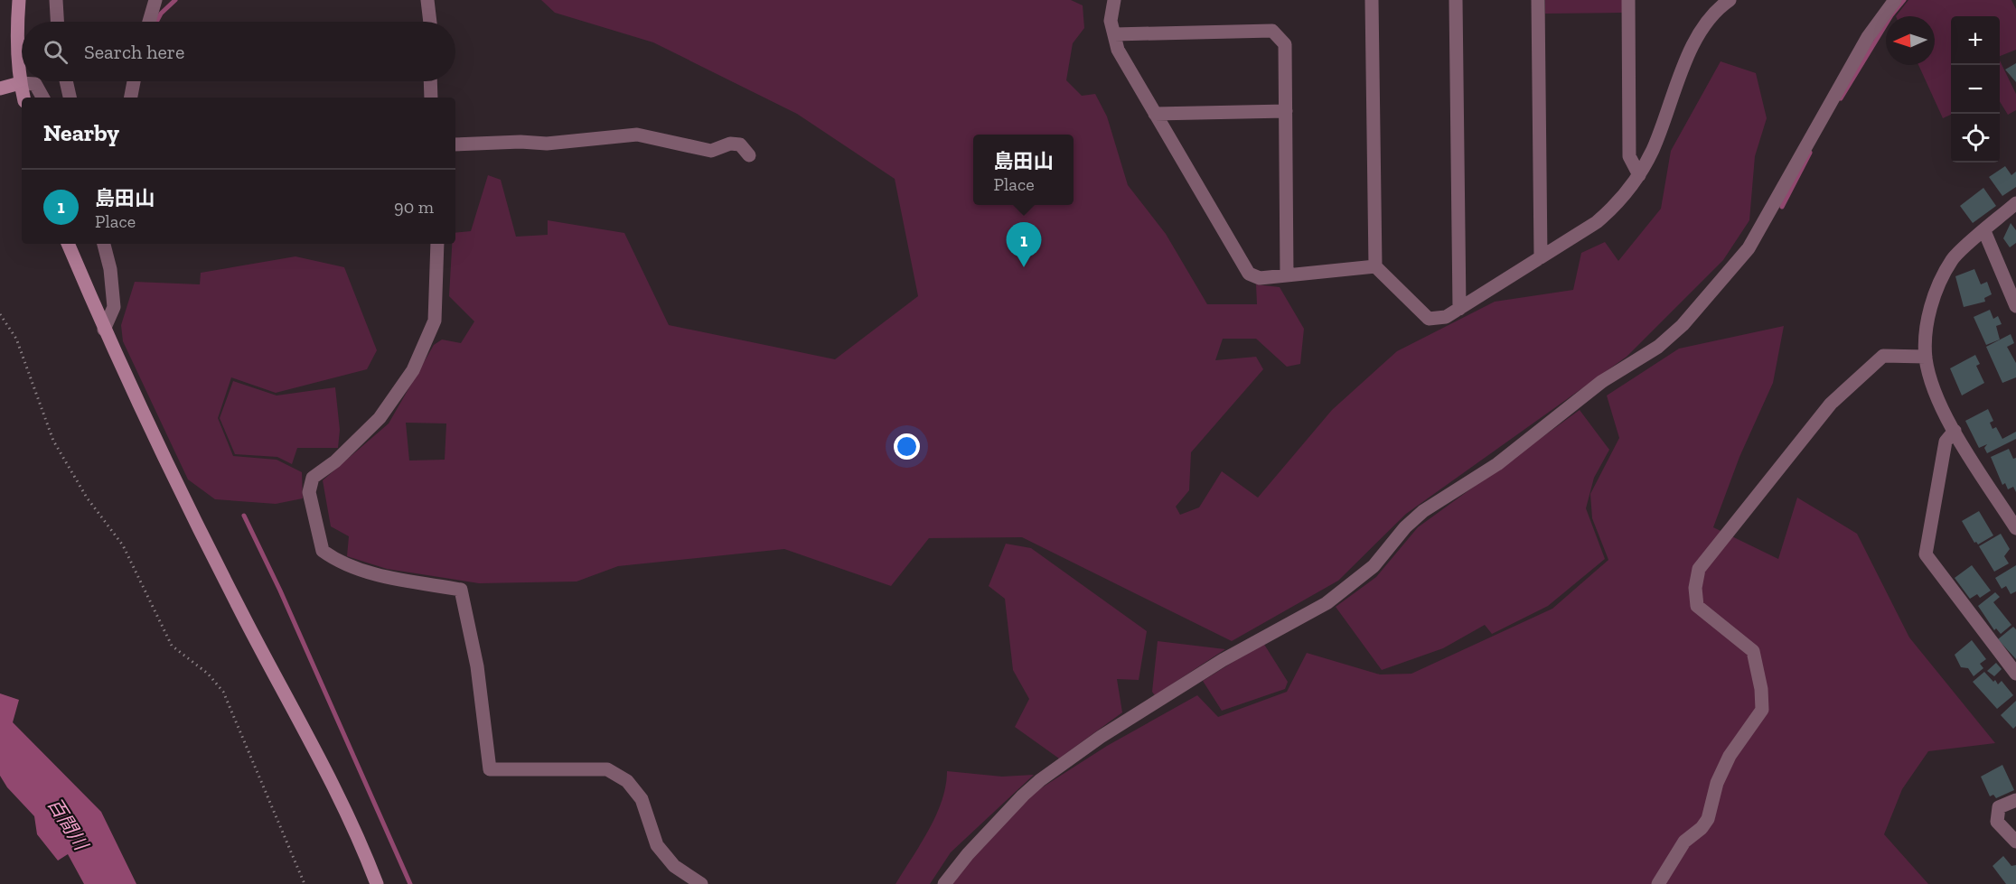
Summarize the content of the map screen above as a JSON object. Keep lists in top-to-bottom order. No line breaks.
{"water":["百間川"],"north":"left","page":{"map_buttons":["+","−"],"search":"Search here","heading":"Nearby","popup":["島田山","Place"],"list":[{"mark":"1","name":"島田山","note":"Place","value":"90 m"}],"pins":"1"}}
